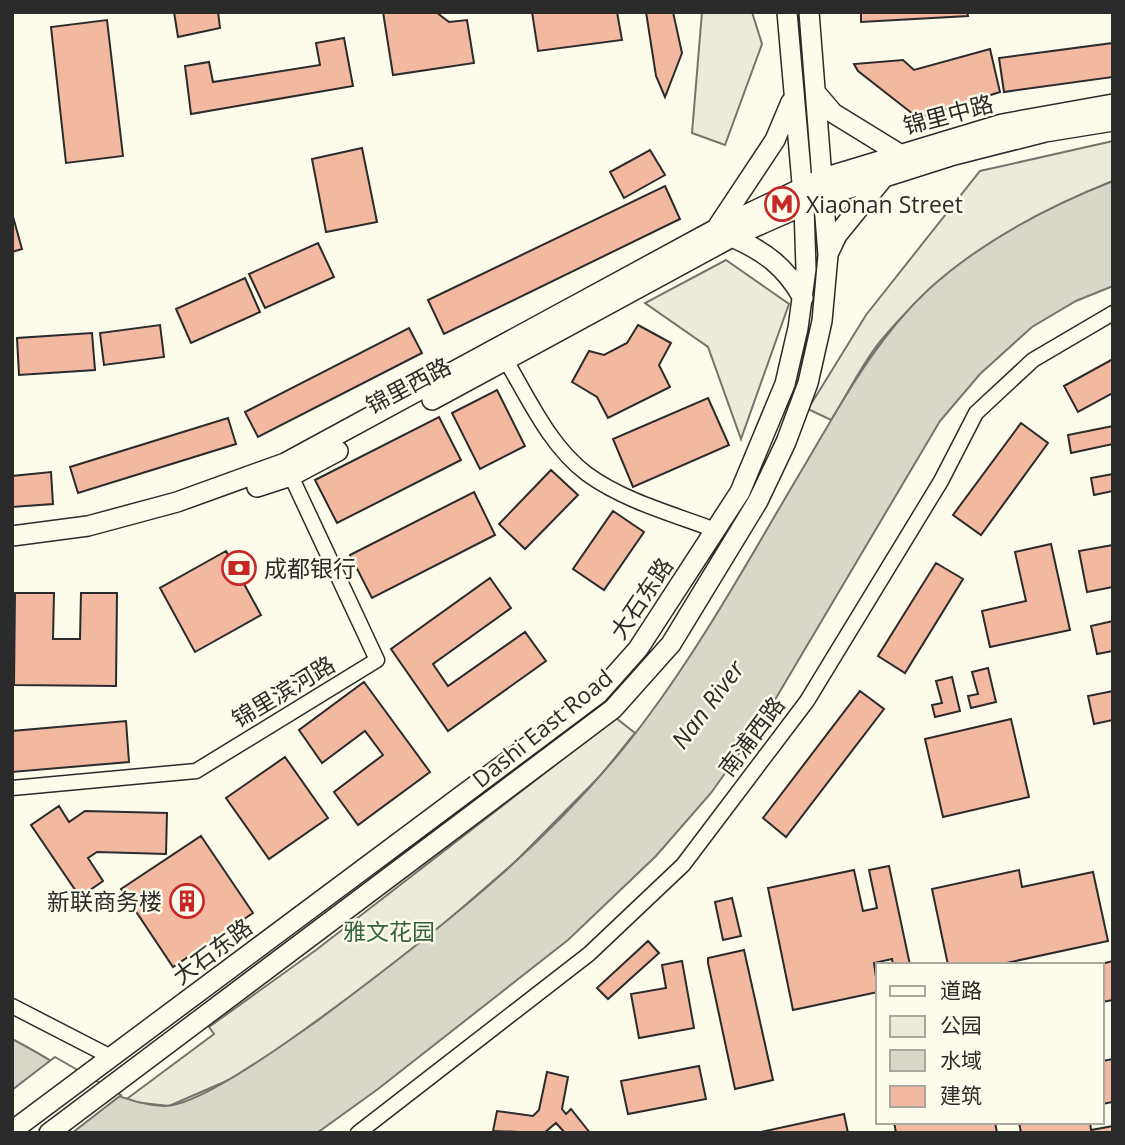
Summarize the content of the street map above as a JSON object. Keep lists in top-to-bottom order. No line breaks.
{"streets":{"main road":["锦里中路","锦里西路","大石东路","Dashi East Road"],"street":["锦里滨河路","南浦西路"]},"crossings":[["锦里中路","锦里西路"],["锦里中路","大石东路"],["锦里中路","Dashi East Road"],["锦里西路","大石东路"],["锦里西路","锦里滨河路"]],"water":["Nan River"],"parks":["雅文花园"],"places":{"metro station":["Xiaonan Street"],"bank":["成都银行"],"building":["新联商务楼"]},"legend":["道路","公园","水域","建筑"]}
